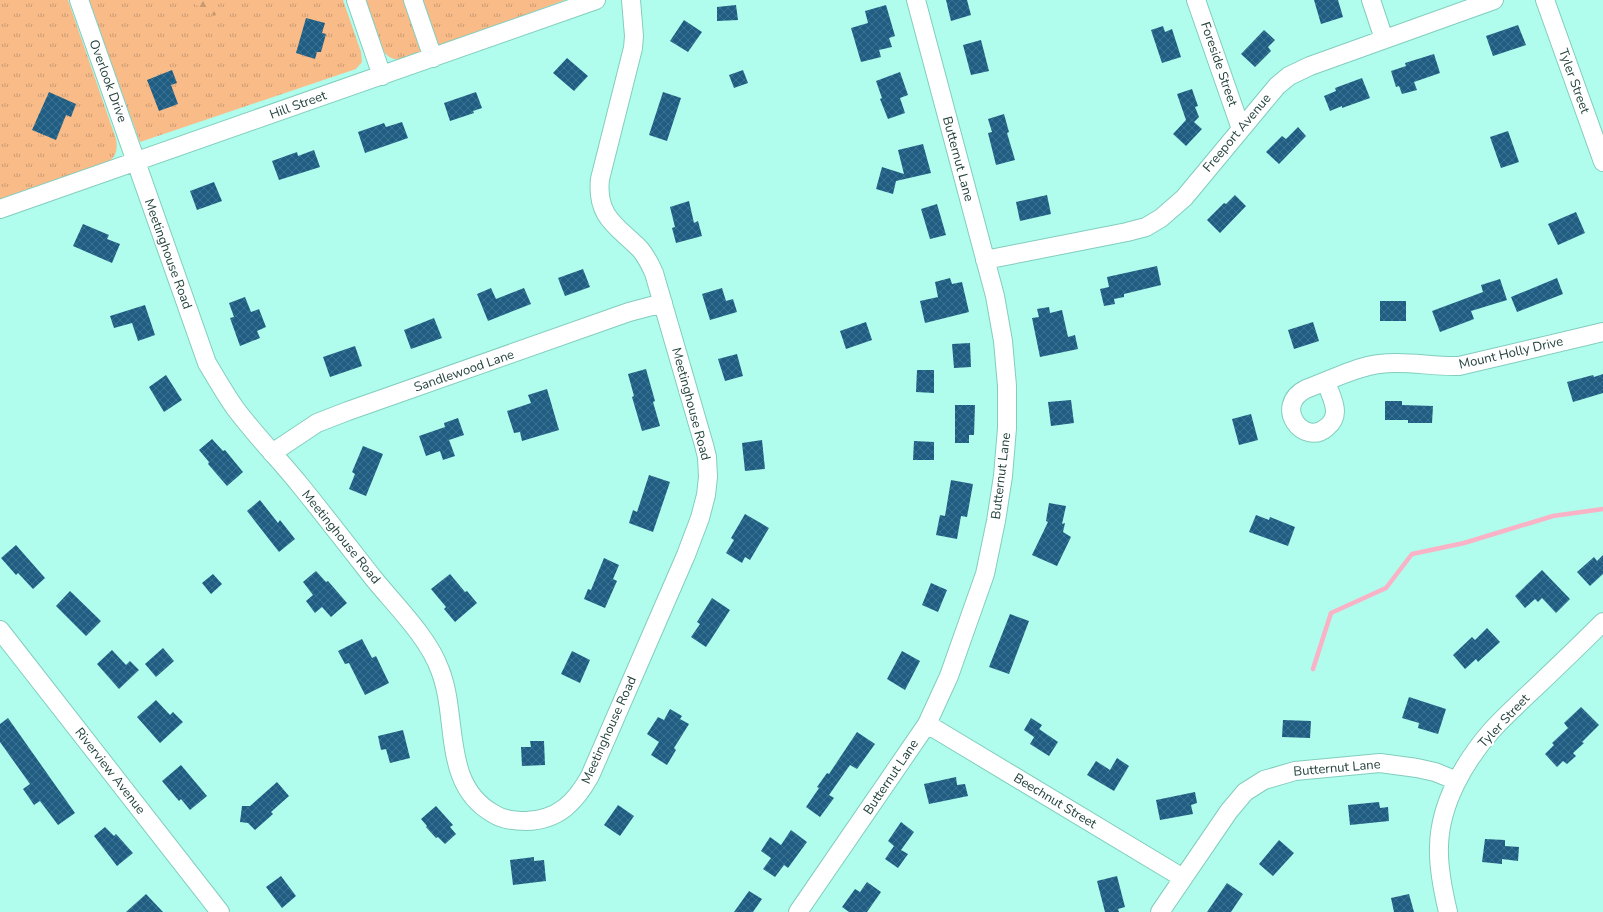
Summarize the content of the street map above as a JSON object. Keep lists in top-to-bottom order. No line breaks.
{"streets":{"street":["Foreside Street","Overlook Drive","Tyler Street","Hill Street","Freeport Avenue","Butternut Lane","Meetinghouse Road","Mount Holly Drive","Sandlewood Lane","Riverview Avenue","Beechnut Street"]},"crossings":[["Foreside Street","Freeport Avenue"],["Overlook Drive","Hill Street"],["Overlook Drive","Meetinghouse Road"],["Tyler Street","Butternut Lane"],["Hill Street","Meetinghouse Road"],["Freeport Avenue","Butternut Lane"],["Butternut Lane","Beechnut Street"],["Meetinghouse Road","Sandlewood Lane"]]}
